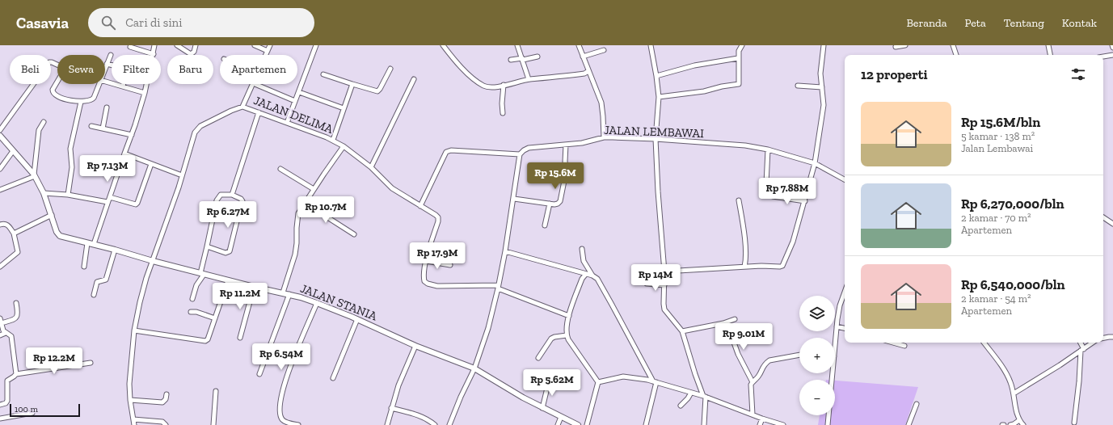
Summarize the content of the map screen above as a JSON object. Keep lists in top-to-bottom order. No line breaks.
{"streets":{"street":["JALAN DELIMA","JALAN LEMBAWAI","JALAN STANIA"]},"crossings":[["JALAN DELIMA","JALAN STANIA"]],"scale_bar":"100 m","page":{"header":"Casavia","search":"Cari di sini","nav":["Beranda","Peta","Tentang","Kontak"],"chip":["Beli","Sewa","Filter","Baru","Apartemen"],"heading":"12 properti","list":[{"name":"Rp 15.6M/bln","note":"5 kamar · 138 m² · Jalan Lembawai"},{"name":"Rp 6,270,000/bln","note":"2 kamar · 70 m² · Apartemen"},{"name":"Rp 6,540,000/bln","note":"2 kamar · 54 m² · Apartemen"}],"price":["Rp 7.13M","Rp 15.6M","Rp 7.88M","Rp 10.7M","Rp 6.27M","Rp 17.9M","Rp 14M","Rp 11.2M","Rp 9.01M","Rp 6.54M","Rp 12.2M","Rp 5.62M"],"map_buttons":["+","−"],"scale":"100 m"}}
